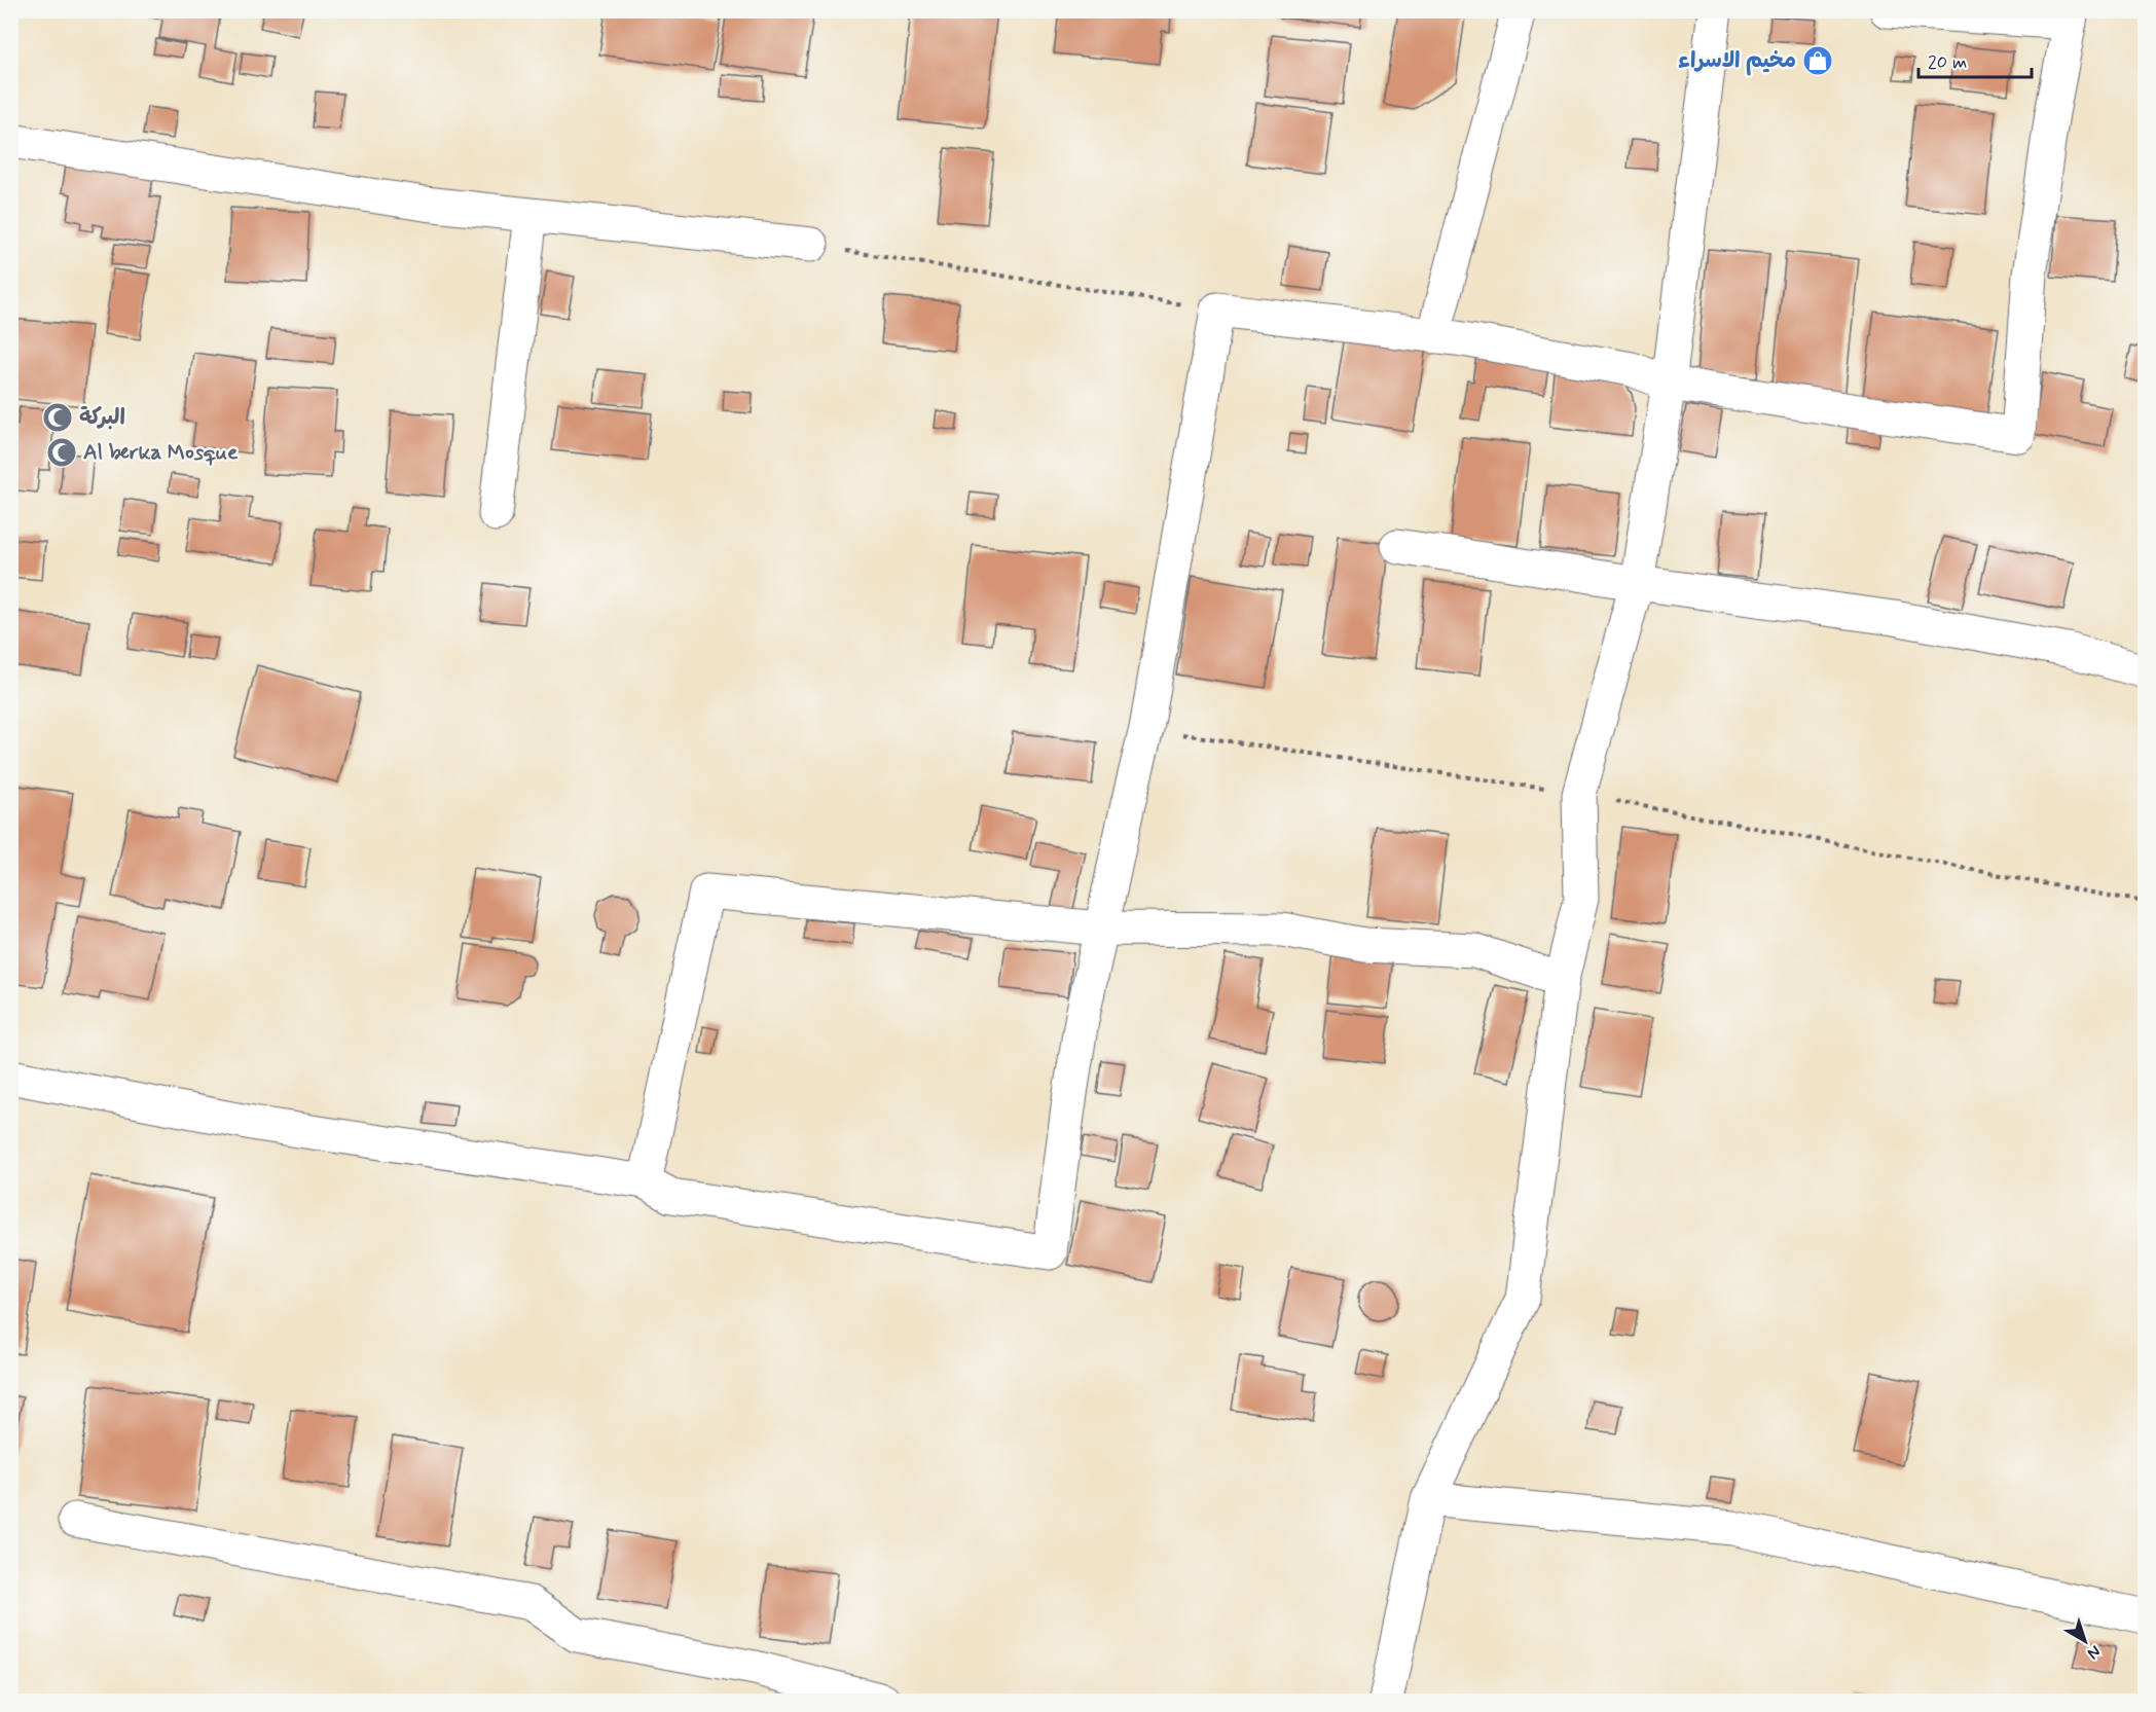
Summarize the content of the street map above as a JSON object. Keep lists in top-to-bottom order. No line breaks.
{"places":{"shop":["مخيم الاسراء"],"mosque":["البركة","Al berka Mosque"]},"scale_bar":"20 m","north":"bottom right"}
